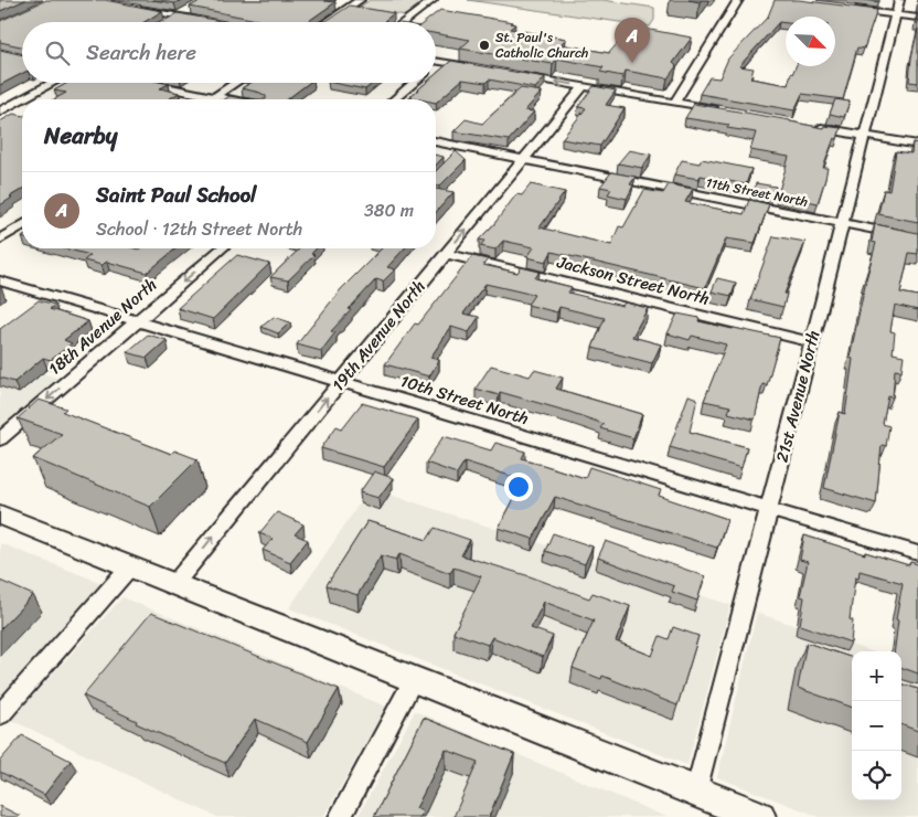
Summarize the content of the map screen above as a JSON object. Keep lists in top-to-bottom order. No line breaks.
{"streets":{"street":["11th Street North","Jackson Street North","18th Avenue North","19th Avenue North","21st Avenue North","10th Street North"]},"crossings":[["11th Street North","19th Avenue North"],["11th Street North","21st Avenue North"],["Jackson Street North","19th Avenue North"],["Jackson Street North","21st Avenue North"],["18th Avenue North","10th Street North"],["19th Avenue North","10th Street North"],["21st Avenue North","10th Street North"]],"one_way":["18th Avenue North","19th Avenue North"],"places":["St. Paul's Catholic Church"],"north":"bottom right","page":{"pins":"A","search":"Search here","heading":"Nearby","list":[{"mark":"A","name":"Saint Paul School","note":"School · 12th Street North","value":"380 m"}],"map_buttons":["+","−"]}}
